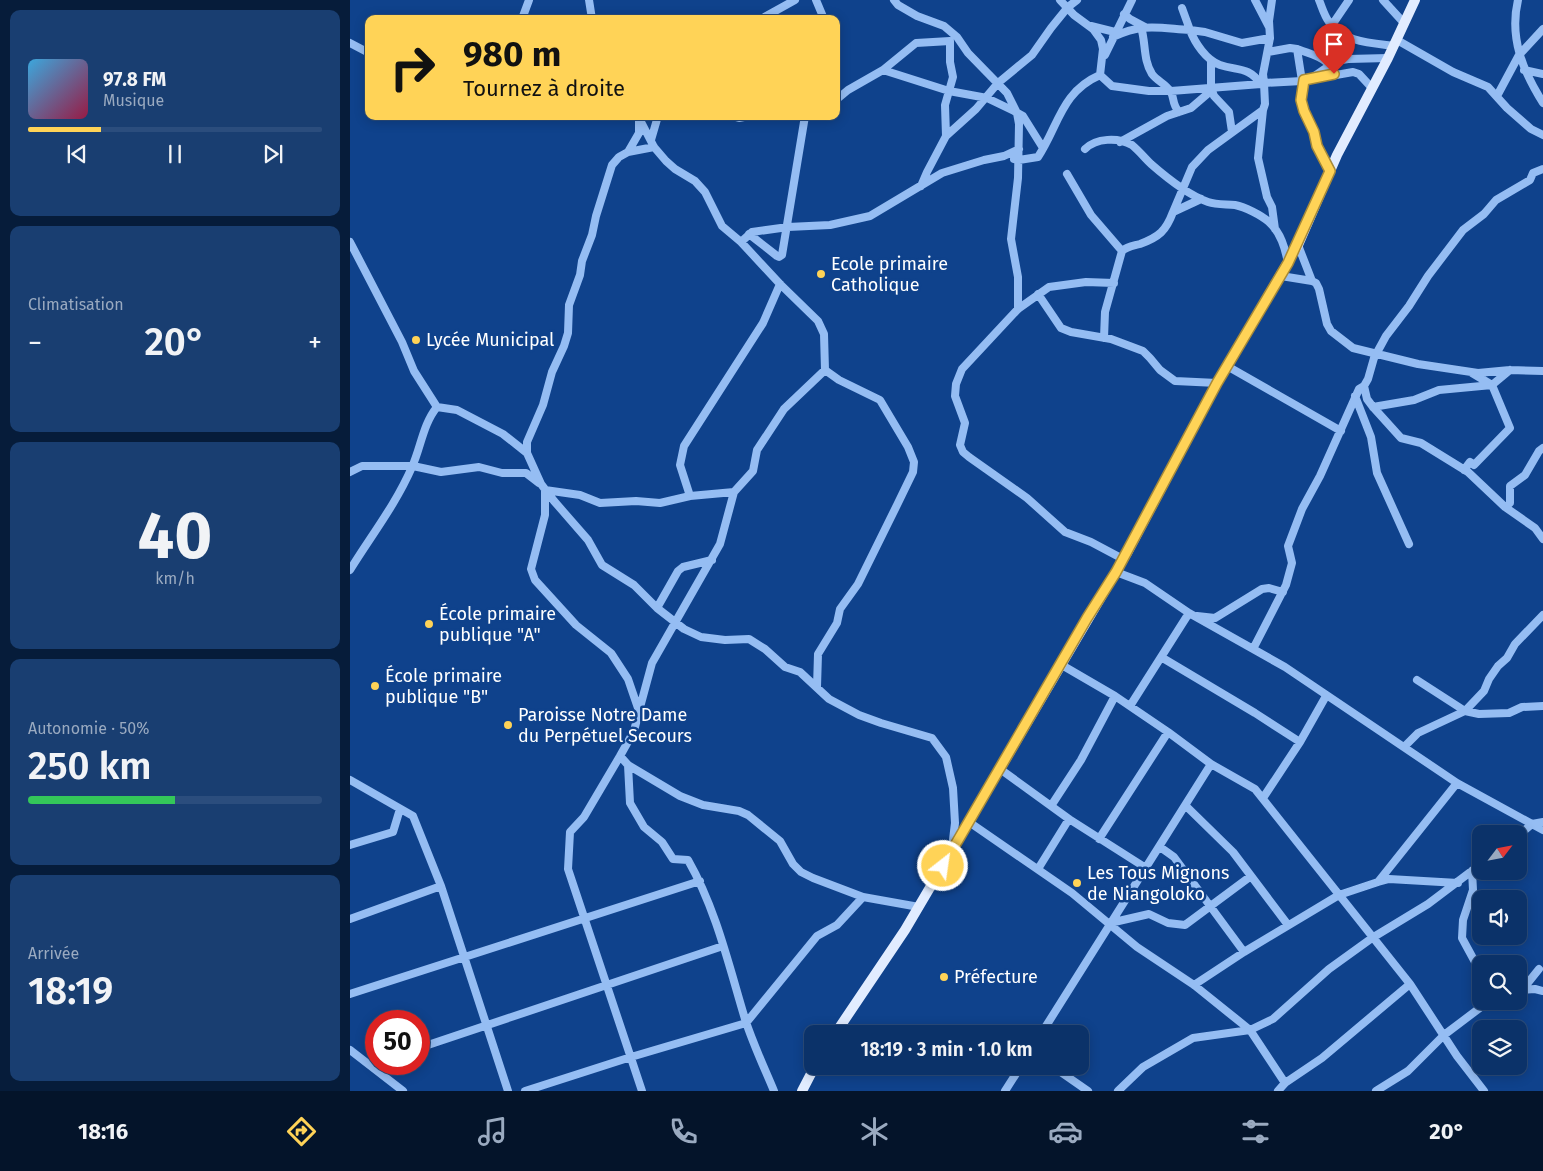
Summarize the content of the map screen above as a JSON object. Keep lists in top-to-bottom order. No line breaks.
{"places":["Ecole primaire Catholique","Lycée Municipal","École primaire publique \"A\"","École primaire publique \"B\"","Paroisse Notre Dame du Perpétuel Secours","Les Tous Mignons de Niangoloko","Préfecture"],"north":"top right","page":{"turn":["980 m","Tournez à droite"],"song":["97.8 FM","Musique"],"tile":["Climatisation",["40","km/h"],["Autonomie · 50%","250 km"],["Arrivée","18:19"]],"heat":["−","20°","+"],"limit":"50","trip":"18:19 · 3 min · 1.0 km","tabs":["18:16","20°"]}}
